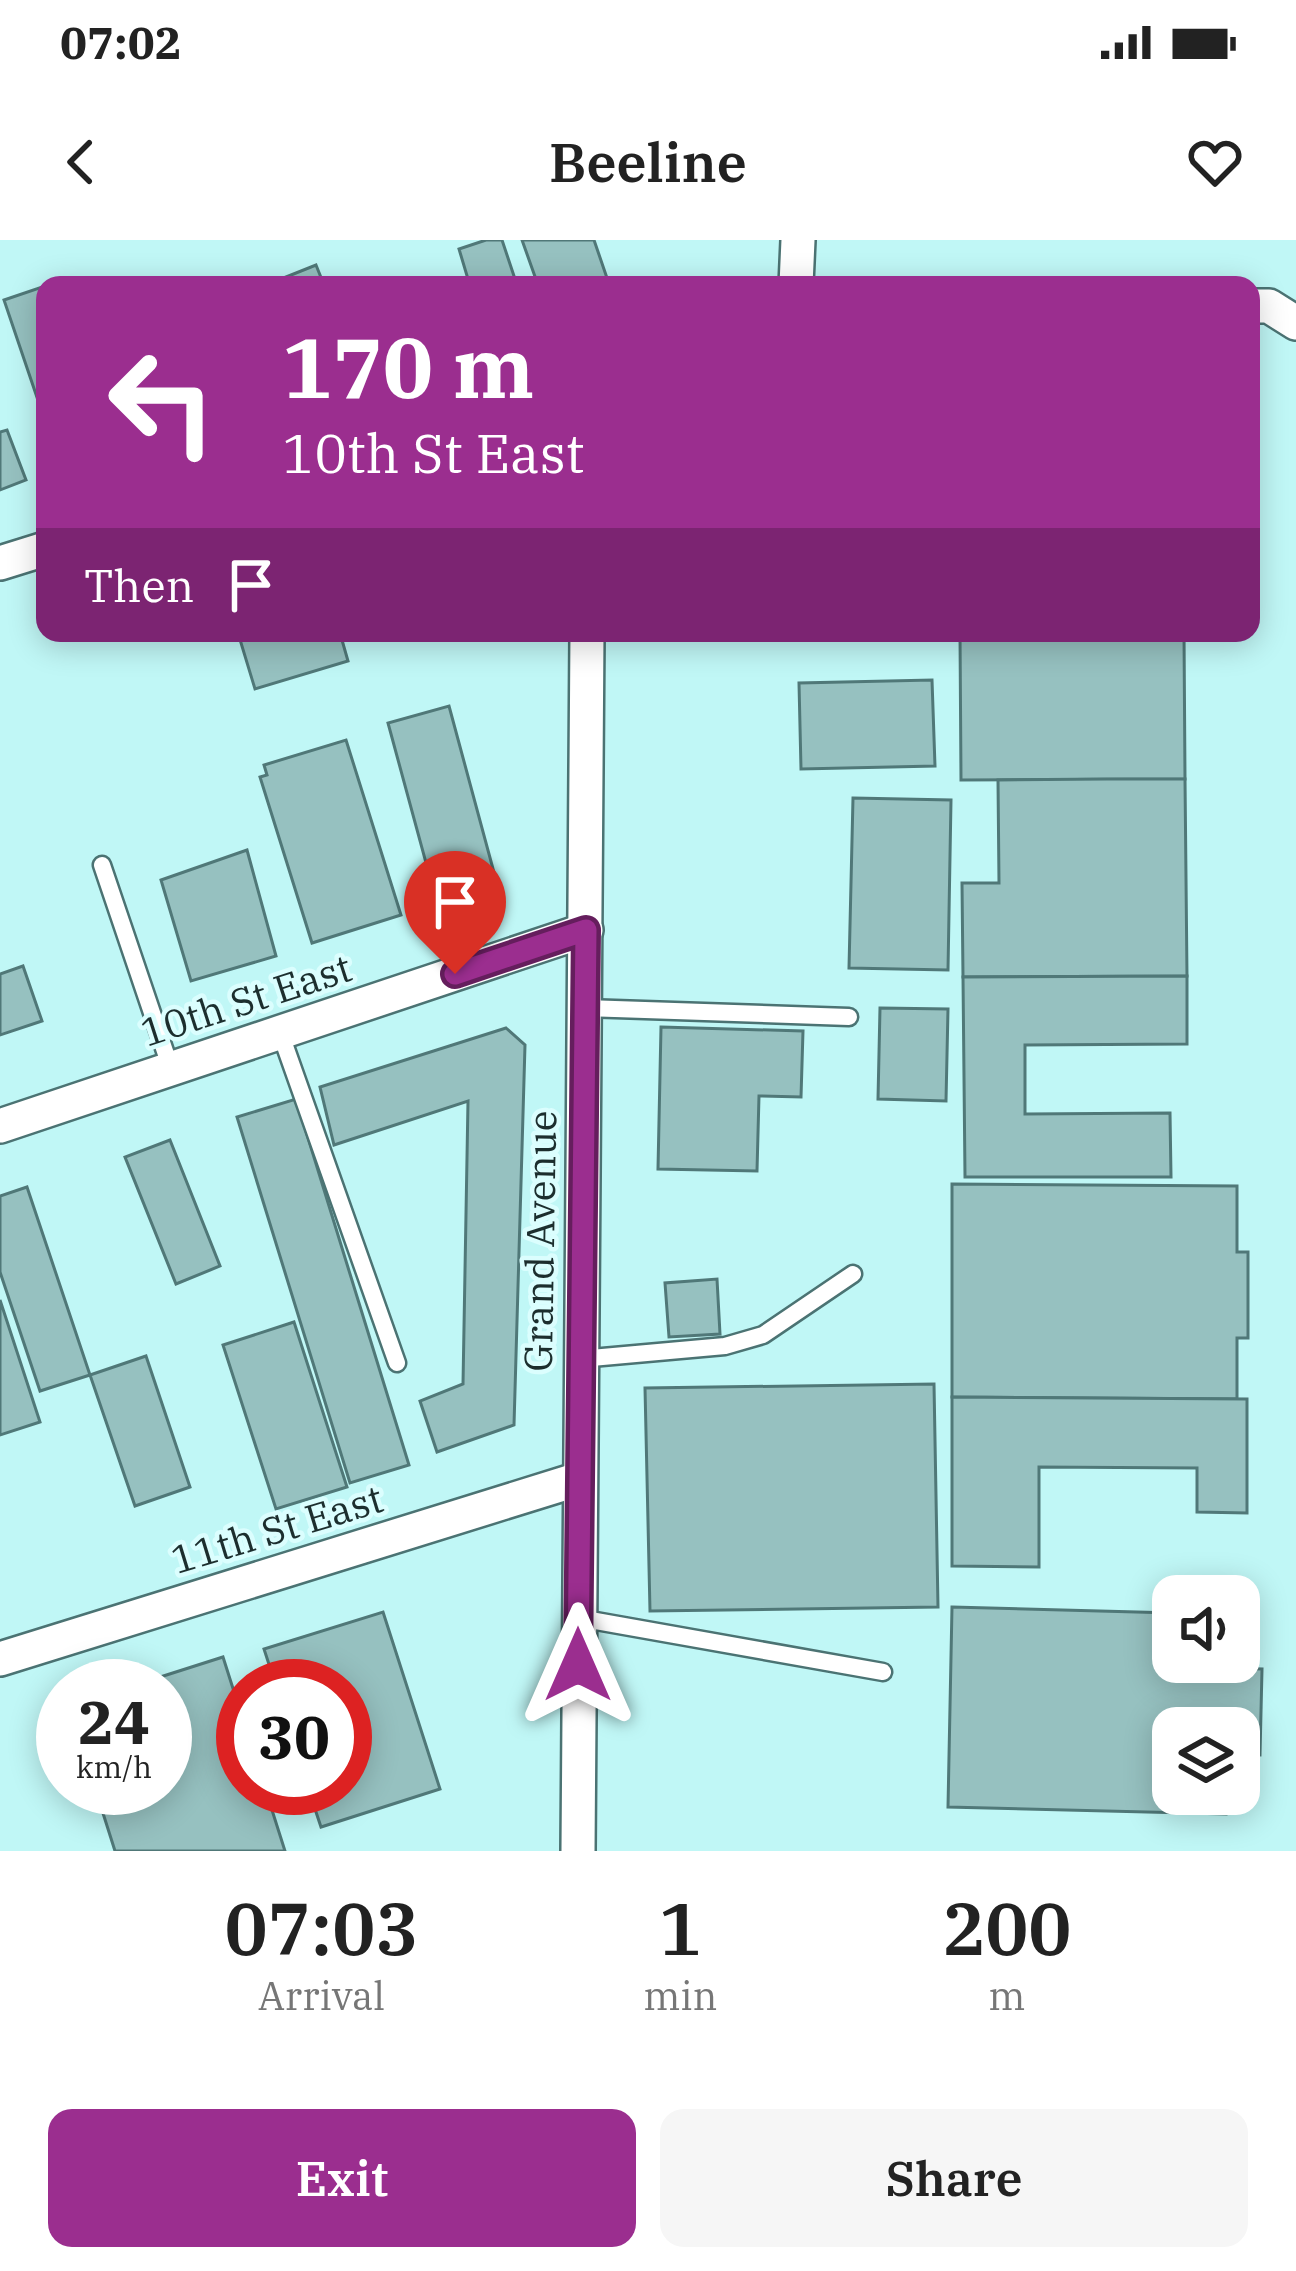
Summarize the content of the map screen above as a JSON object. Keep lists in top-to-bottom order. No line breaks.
{"streets":{"street":["10th St East","Grand Avenue","11th St East"]},"crossings":[["10th St East","Grand Avenue"],["Grand Avenue","11th St East"]],"page":{"status":"07:02","header":"Beeline","turn":["170 m","10th St East"],"then":"Then","speed":"24 km/h","limit":"30","eta":["07:03","Arrival","1","min","200","m"],"buttons":["Exit","Share"]}}
